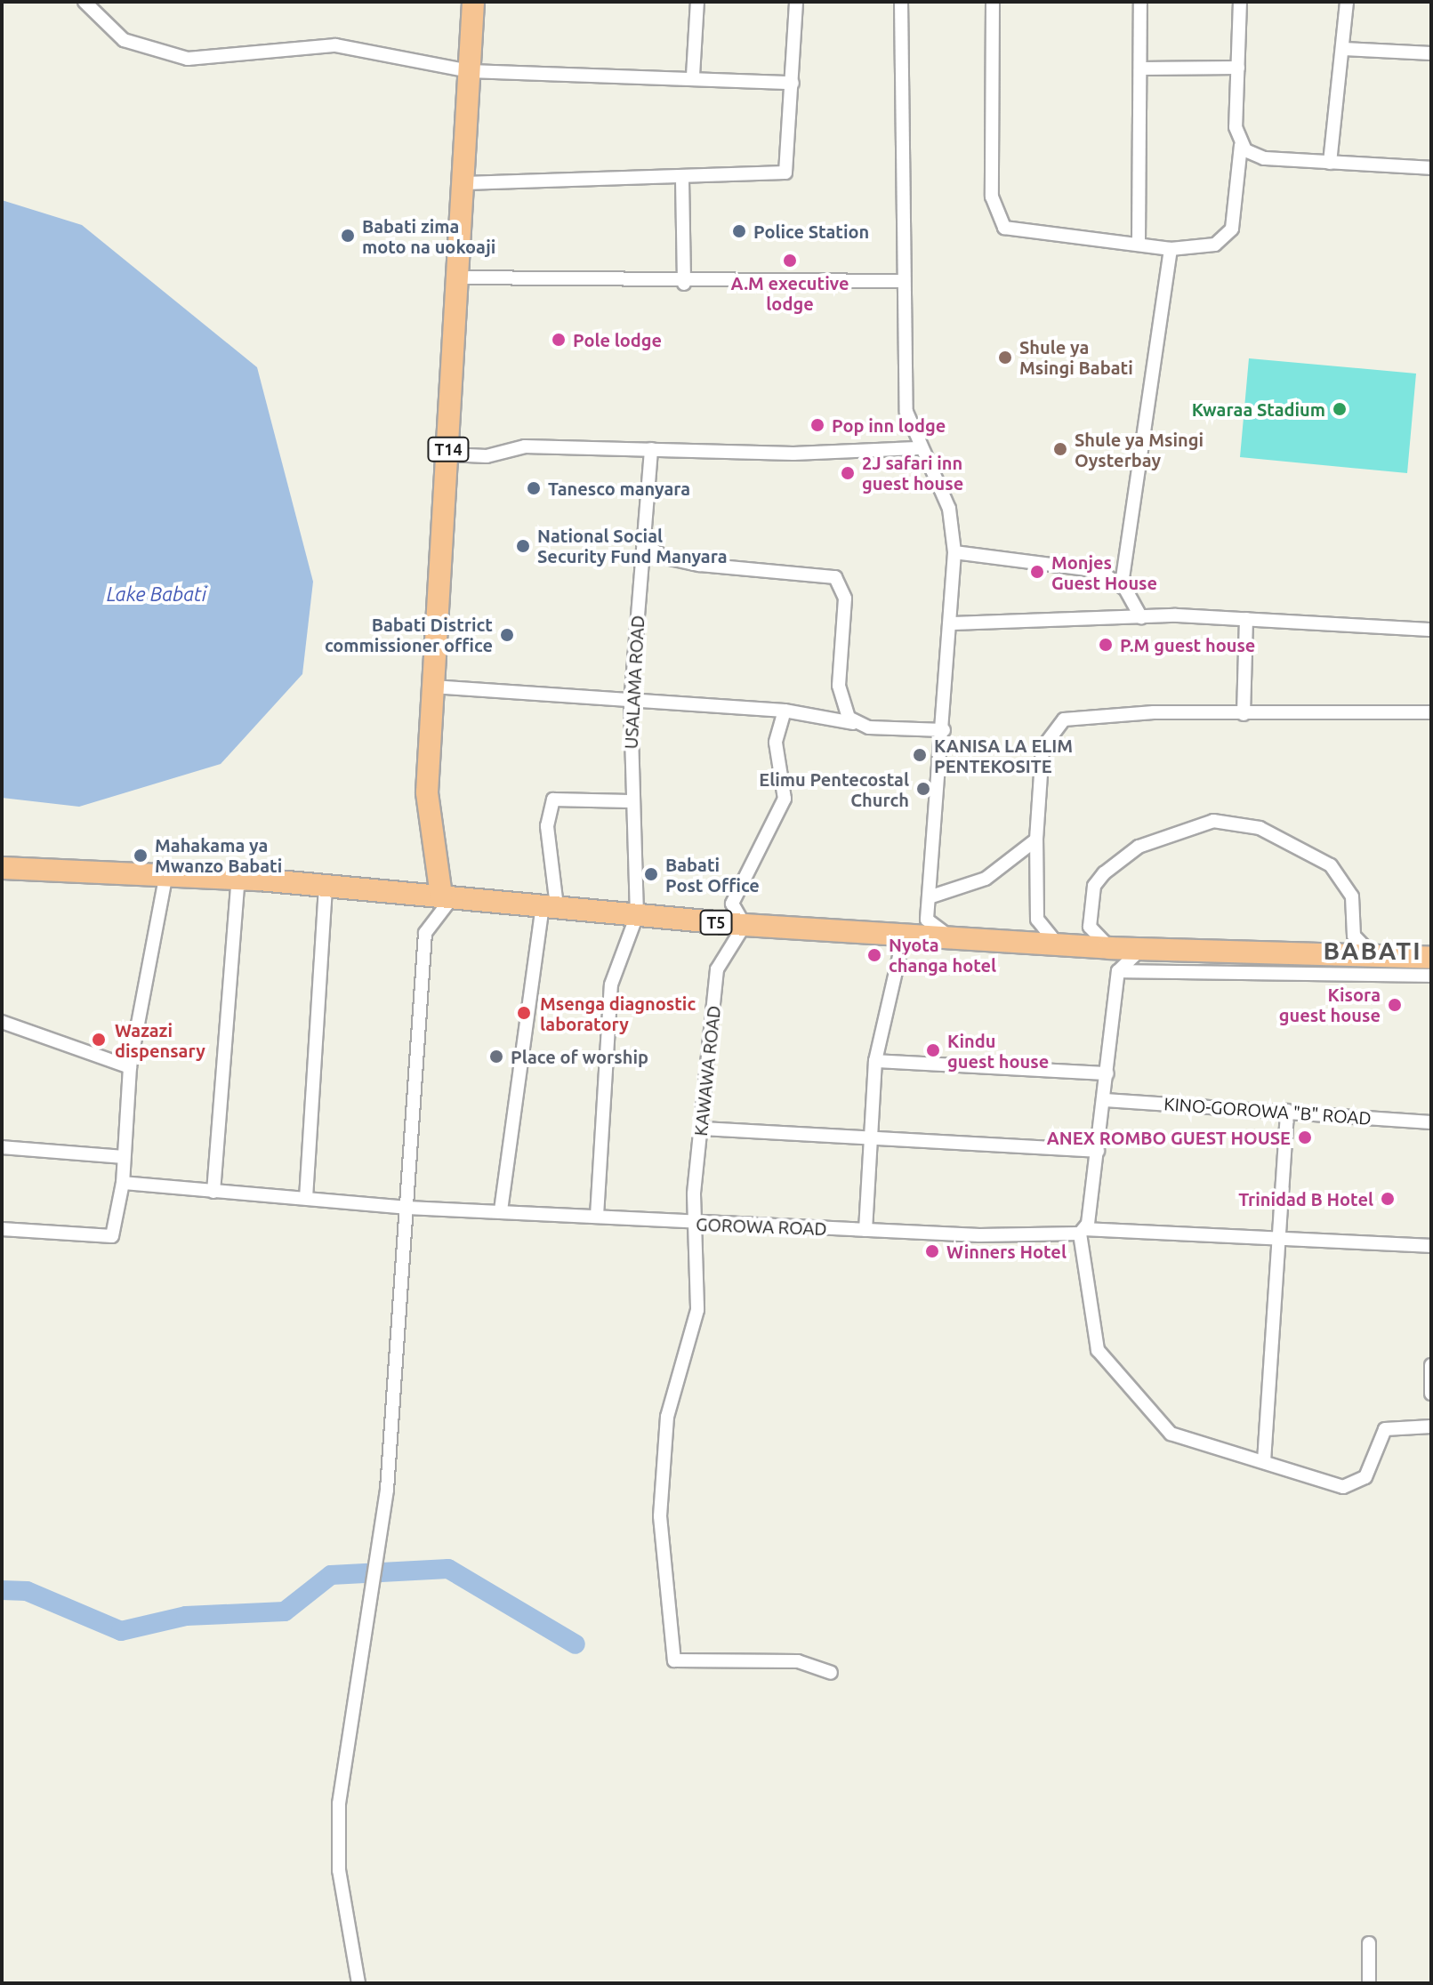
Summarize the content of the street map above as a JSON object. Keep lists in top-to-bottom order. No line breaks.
{"streets":{"highway":["T14","T5"],"street":["USALAMA ROAD","KAWAWA ROAD","KINO-GOROWA \"B\" ROAD","GOROWA ROAD"]},"crossings":[["T14","T5"],["USALAMA ROAD","T5"],["T5","KAWAWA ROAD"],["KAWAWA ROAD","GOROWA ROAD"]],"districts":["BABATI"],"water":["Lake Babati"],"places":["Police Station","Babati zima moto na uokoaji","A.M executive lodge","Pole lodge","Shule ya Msingi Babati","Kwaraa Stadium","Pop inn lodge","Shule ya Msingi Oysterbay","2J safari inn guest house","Tanesco manyara","National Social Security Fund Manyara","Monjes Guest House","Babati District commissioner office","P.M guest house","KANISA LA ELIM PENTEKOSITE","Elimu Pentecostal Church","Mahakama ya Mwanzo Babati","Babati Post Office","Nyota changa hotel","Kisora guest house","Msenga diagnostic laboratory","Wazazi dispensary","Kindu guest house","Place of worship","ANEX ROMBO GUEST HOUSE","Trinidad B Hotel","Winners Hotel"]}
